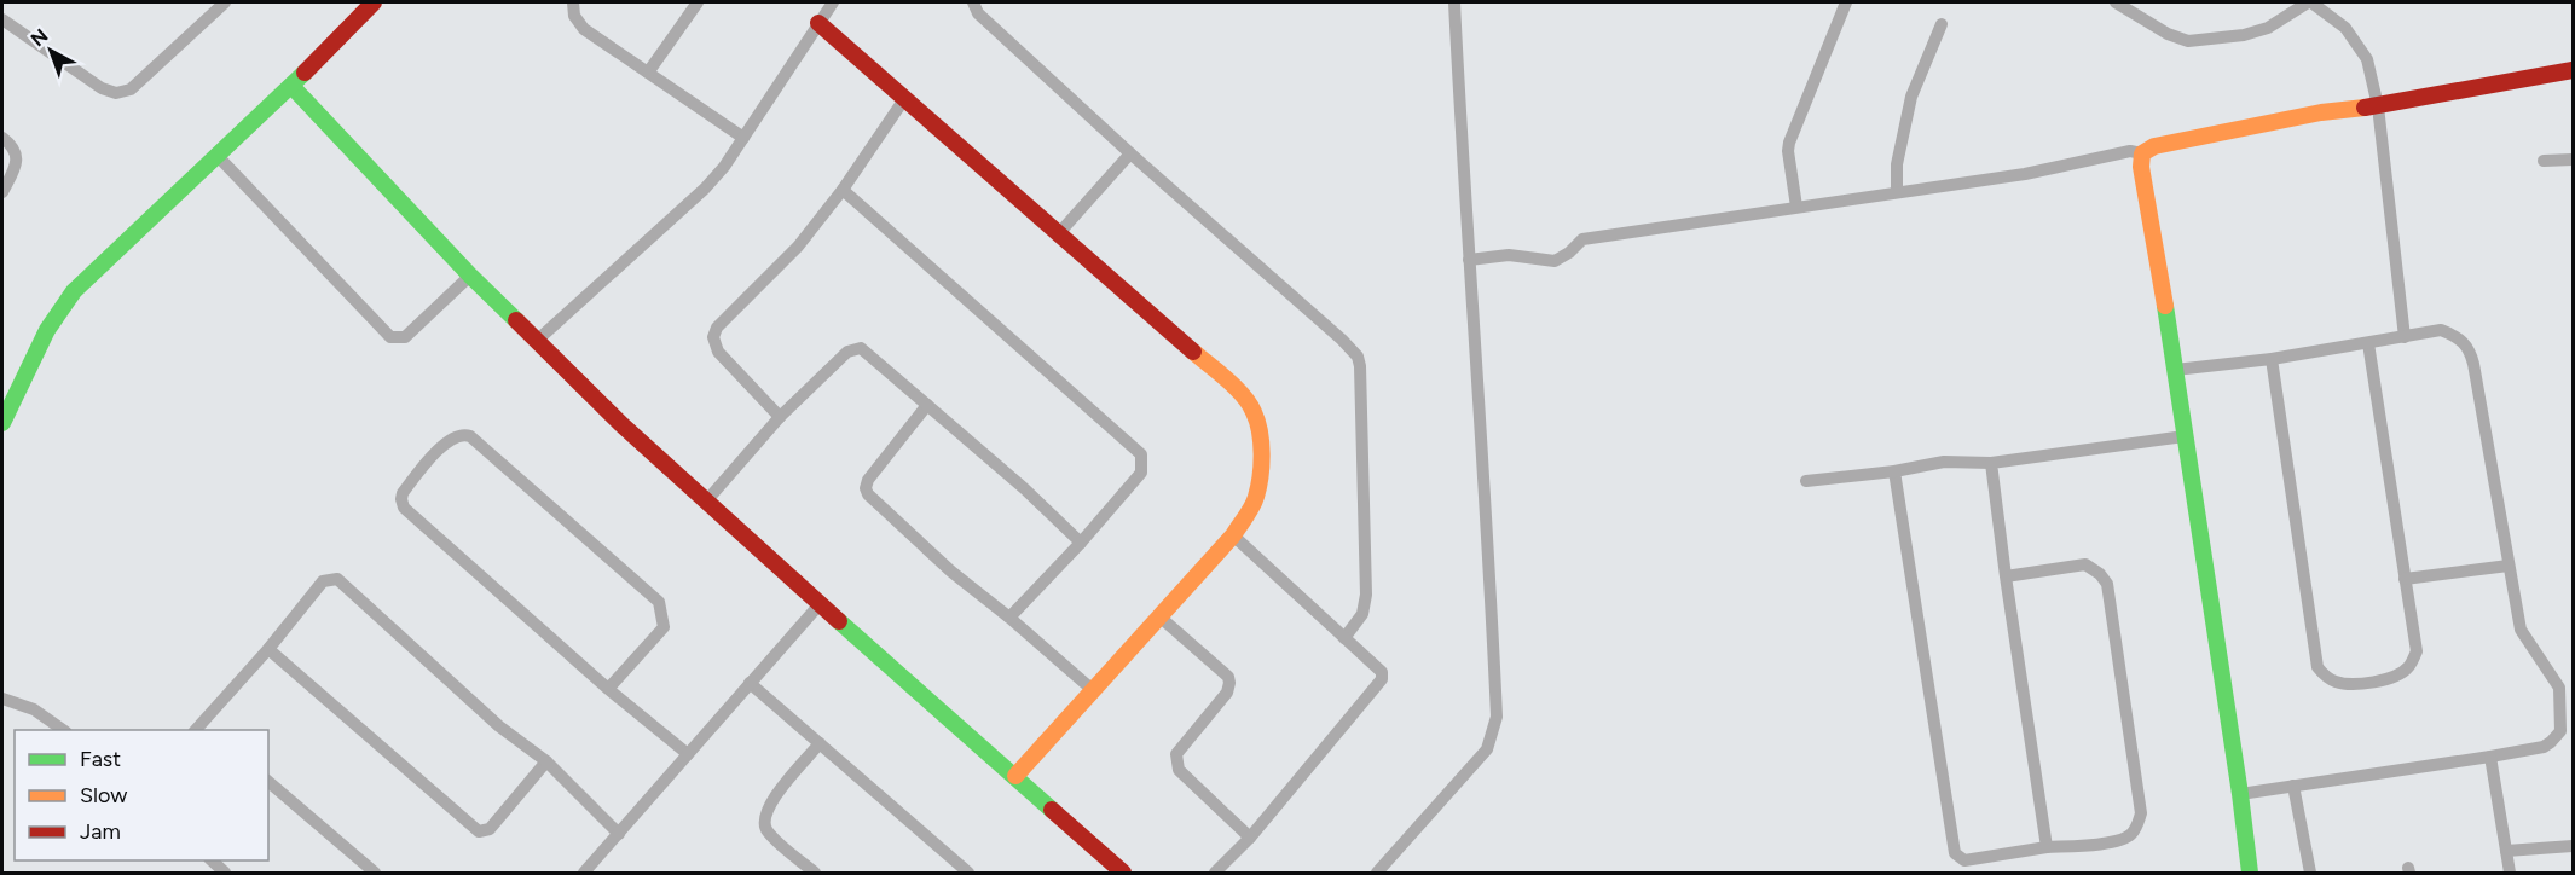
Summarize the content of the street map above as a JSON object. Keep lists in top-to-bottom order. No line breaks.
{"legend":["Fast","Slow","Jam"],"north":"top left"}
